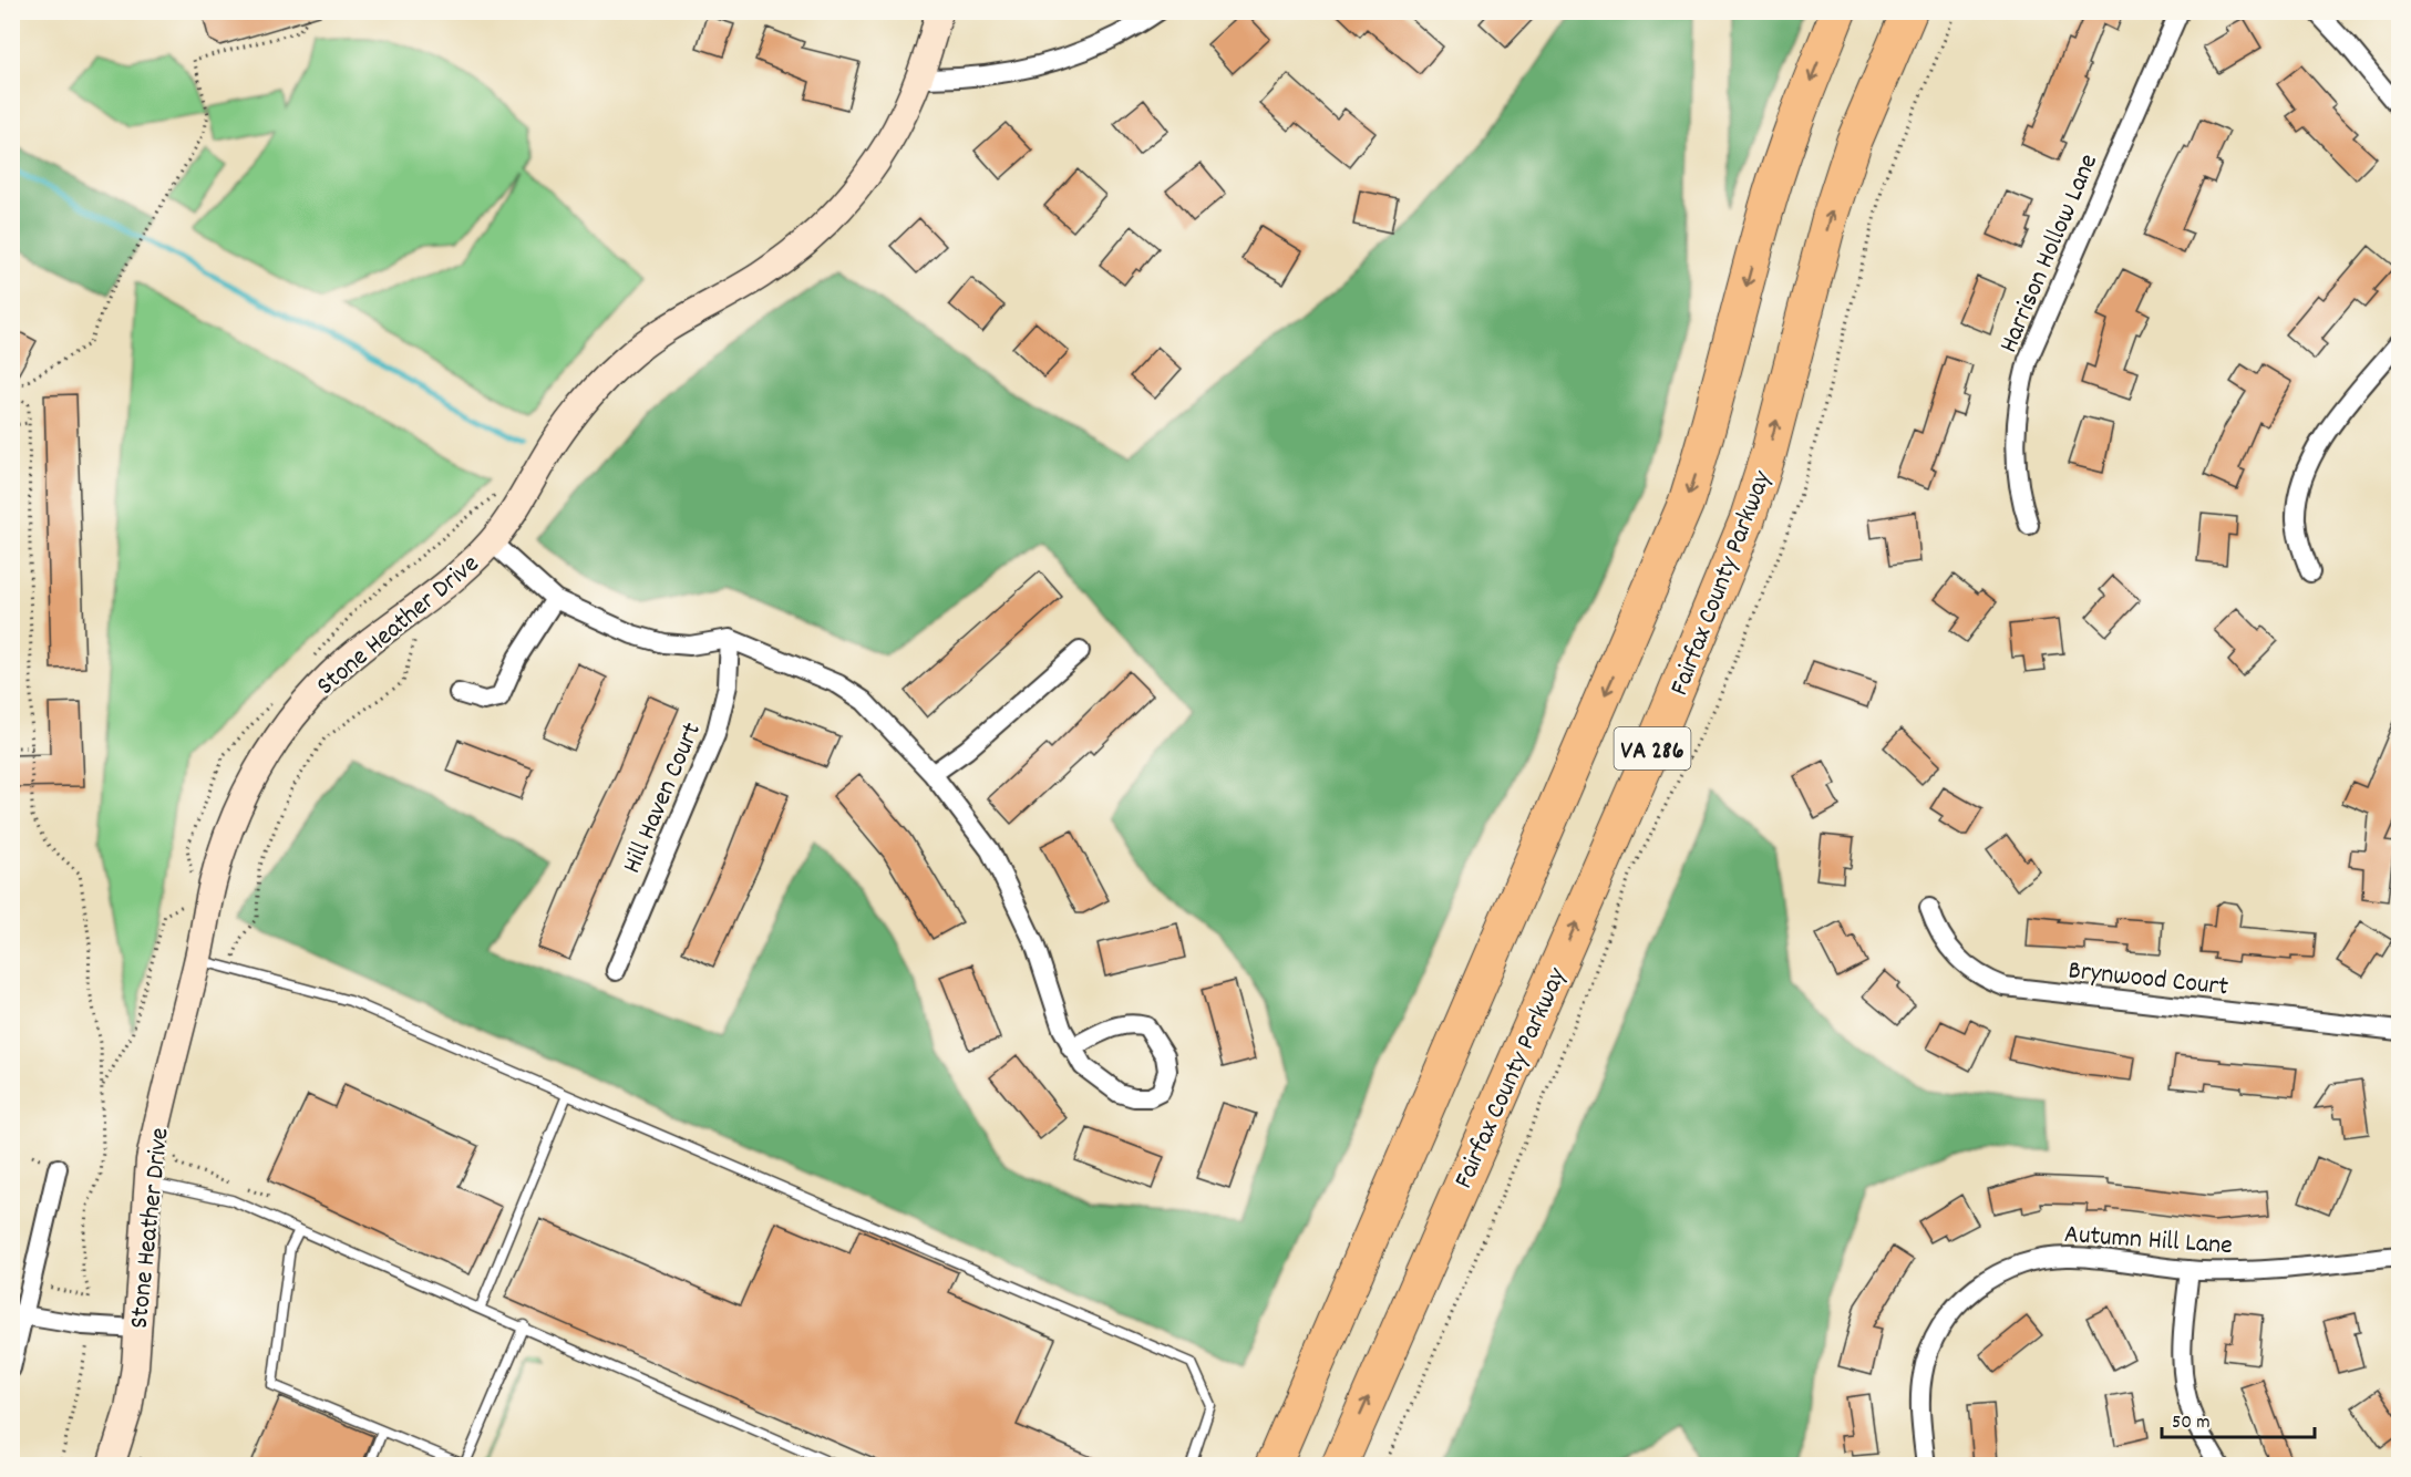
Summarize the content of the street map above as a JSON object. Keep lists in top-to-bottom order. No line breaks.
{"streets":{"highway":["Fairfax County Parkway","VA 286"],"street":["Harrison Hollow Lane","Stone Heather Drive","Hill Haven Court","Brynwood Court","Autumn Hill Lane"]},"scale_bar":"50 m"}
